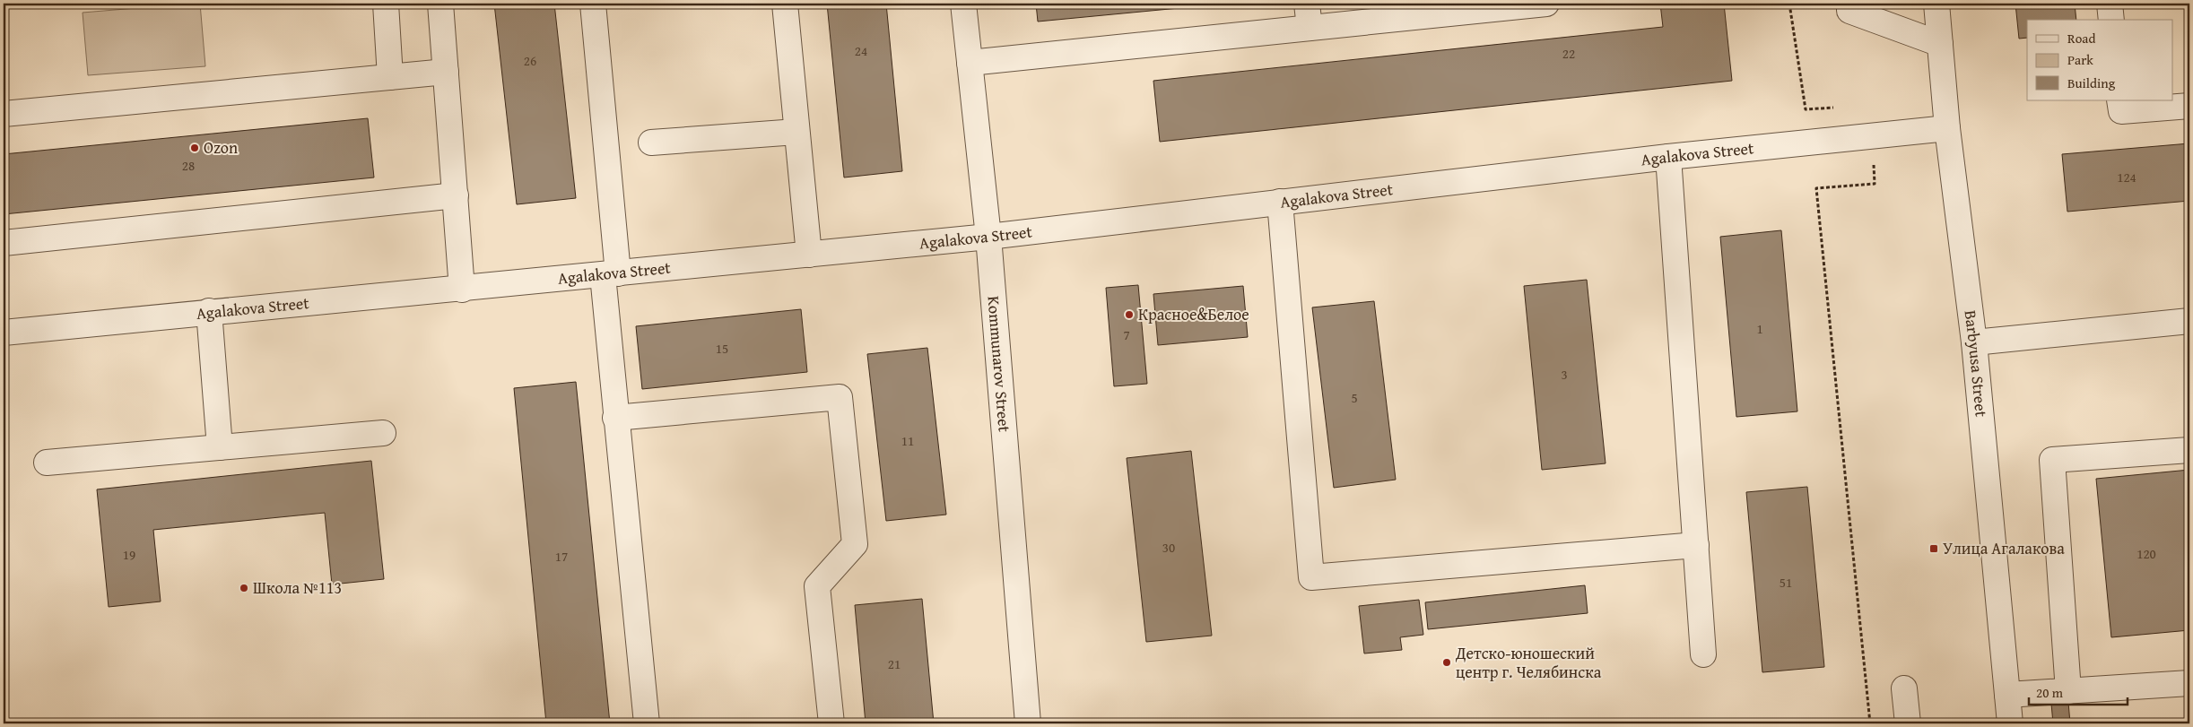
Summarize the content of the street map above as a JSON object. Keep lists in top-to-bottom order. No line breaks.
{"streets":{"street":["Agalakova Street","Kommunarov Street","Barbyusa Street"]},"crossings":[["Agalakova Street","Kommunarov Street"],["Agalakova Street","Barbyusa Street"]],"places":{"other":["Ozon","Красное&Белое","Школа №113","Детско-юношеский центр г. Челябинска"],"transit":["Улица Агалакова"]},"house_numbers":["24","22","26","28","124","1","7","15","3","5","11","30","120","19","17","51","21"],"legend":["Road","Park","Building"],"scale_bar":"20 m"}
